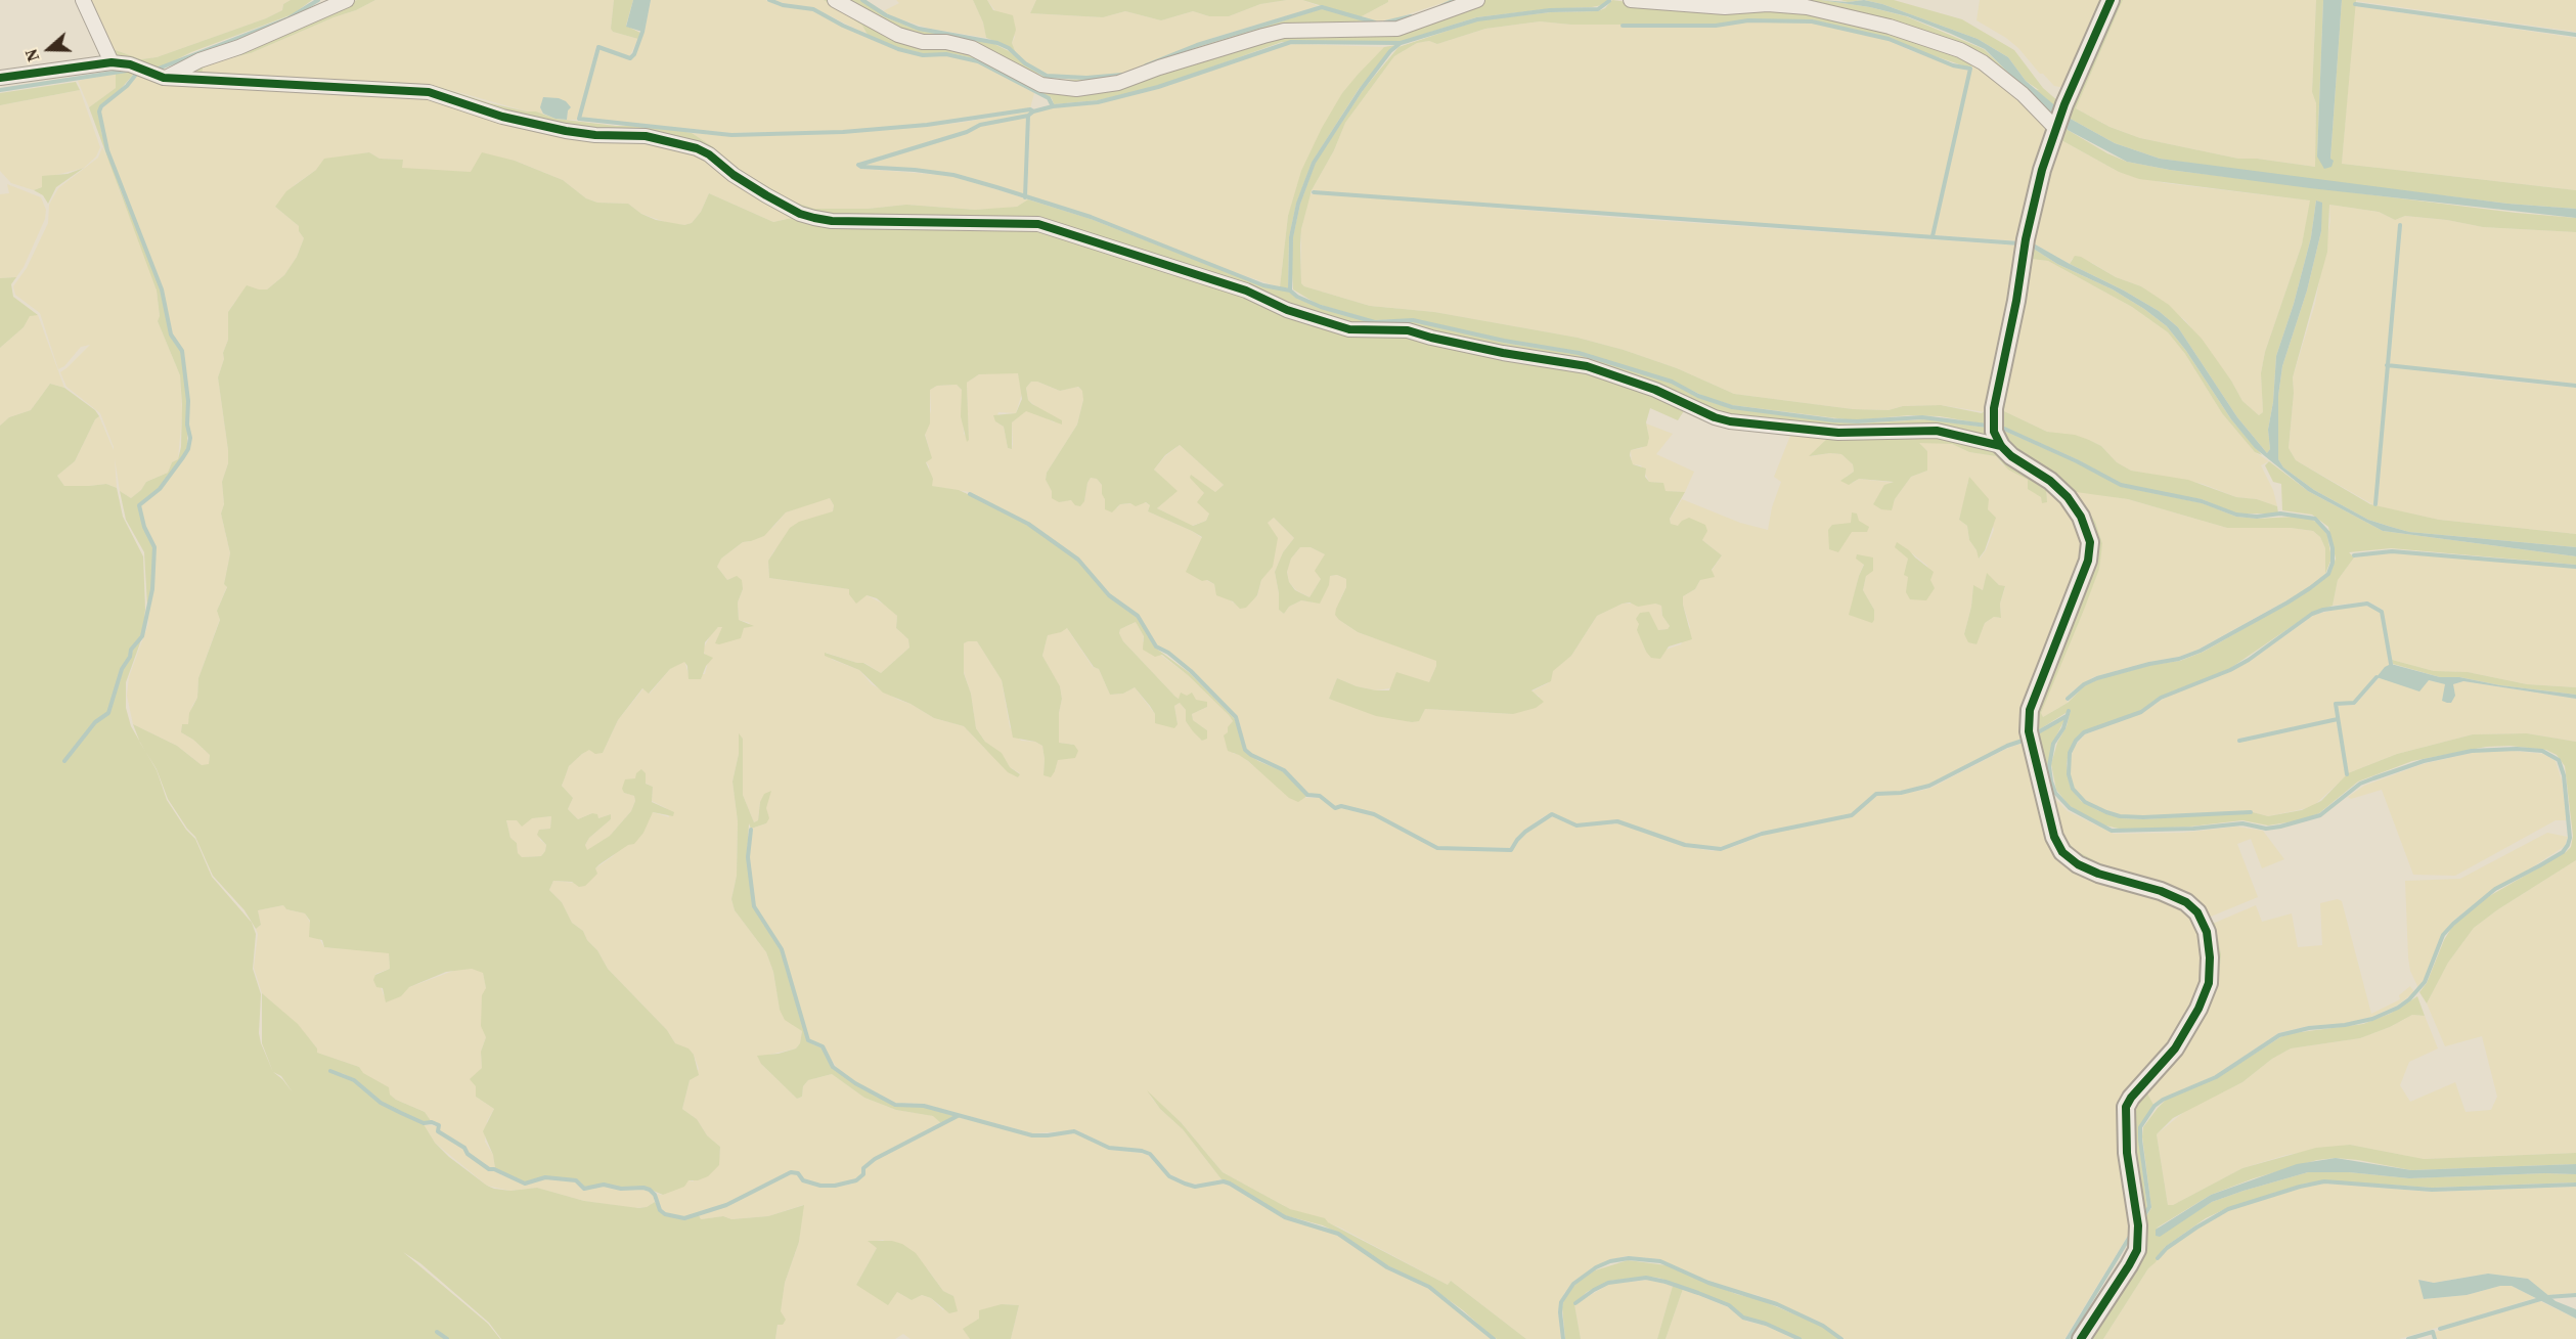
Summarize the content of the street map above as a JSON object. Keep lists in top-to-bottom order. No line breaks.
{"north":"left"}
